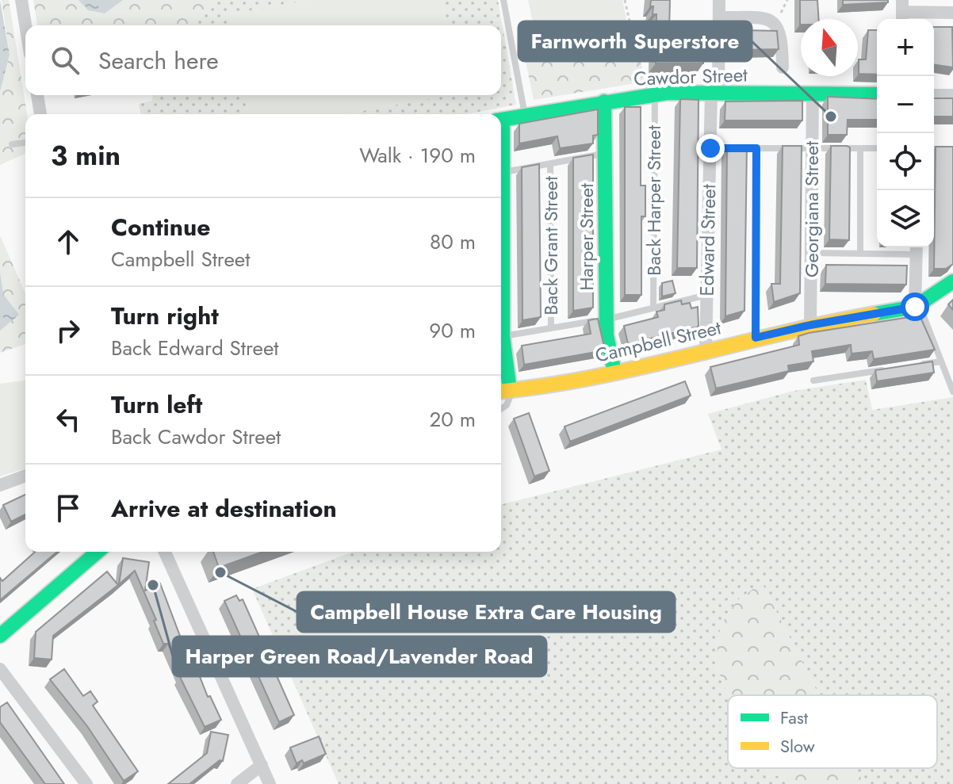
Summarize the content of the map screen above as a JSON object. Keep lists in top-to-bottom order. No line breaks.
{"streets":{"street":["Cawdor Street","Georgiana Street","Harper Street","Edward Street","Campbell Street"],"lane":["Back Harper Street","Back Grant Street"]},"crossings":[["Cawdor Street","Back Harper Street"],["Cawdor Street","Georgiana Street"],["Cawdor Street","Harper Street"],["Cawdor Street","Edward Street"],["Georgiana Street","Campbell Street"],["Harper Street","Campbell Street"],["Edward Street","Campbell Street"]],"places":["Farnworth Superstore","Campbell House Extra Care Housing","Harper Green Road/Lavender Road"],"legend":["Fast","Slow"],"north":"top","page":{"map_buttons":["+","−"],"search":"Search here","heading":["3 min","Walk · 190 m"],"list":[["Continue","Campbell Street","80 m"],["Turn right","Back Edward Street","90 m"],["Turn left","Back Cawdor Street","20 m"],"Arrive at destination"]}}
